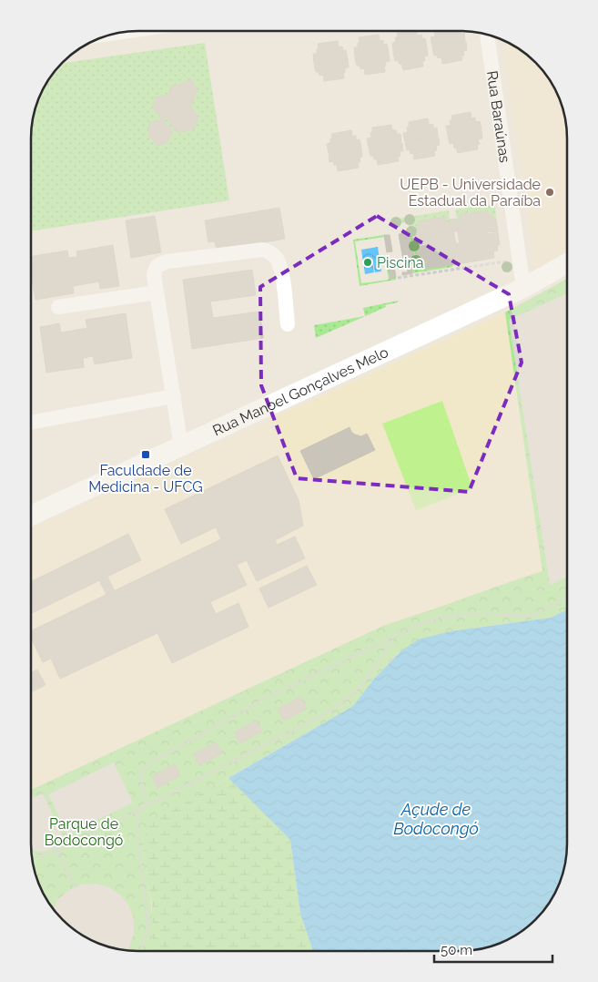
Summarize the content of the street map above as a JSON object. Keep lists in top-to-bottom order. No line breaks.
{"streets":{"street":["Rua Baraúnas","Rua Manoel Gonçalves Melo"]},"crossings":[["Rua Baraúnas","Rua Manoel Gonçalves Melo"]],"water":["Açude de Bodocongó"],"parks":["Parque de Bodocongó"],"places":{"other":["UEPB - Universidade Estadual da Paraíba","Piscina"],"transit":["Faculdade de Medicina - UFCG"]},"scale_bar":"50 m"}
